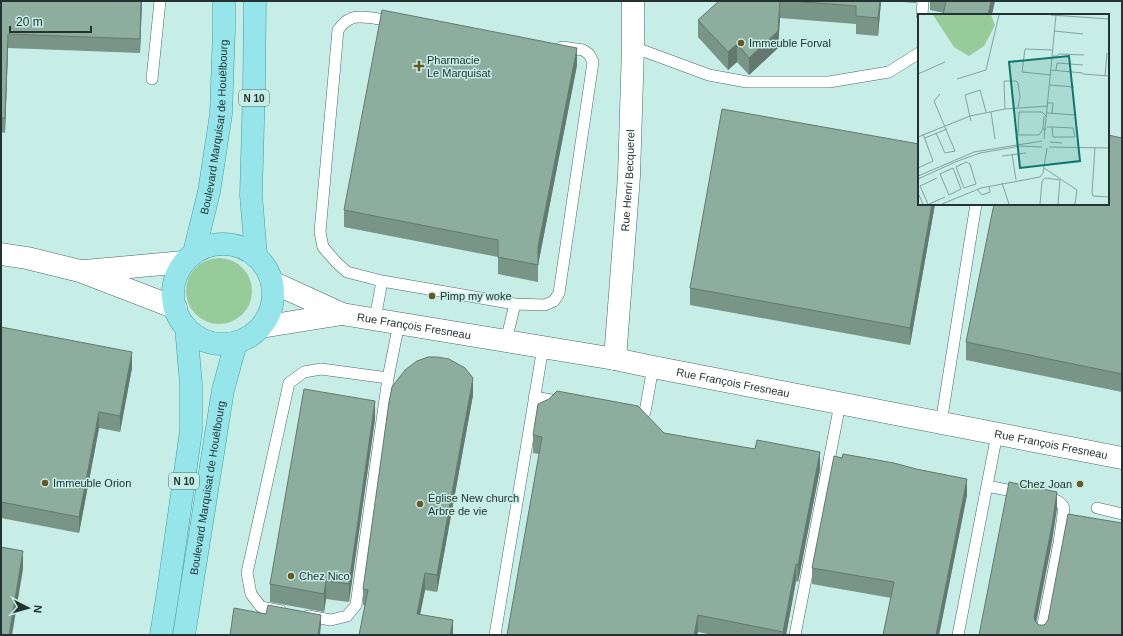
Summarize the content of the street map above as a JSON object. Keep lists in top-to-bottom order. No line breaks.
{"streets":{"main road":["N 10","Boulevard Marquisat de Houëlbourg"],"street":["Rue Henri Becquerel","Rue François Fresneau"]},"crossings":[["N 10","Boulevard Marquisat de Houëlbourg"],["N 10","Rue François Fresneau"],["Boulevard Marquisat de Houëlbourg","Rue François Fresneau"],["Rue Henri Becquerel","Rue François Fresneau"]],"places":{"other":["Immeuble Forval","Pimp my woke","Immeuble Orion","Chez Joan","Église New church Arbre de vie","Chez Nico"],"health":["Pharmacie Le Marquisat"]},"scale_bar":"20 m","north":"right"}
